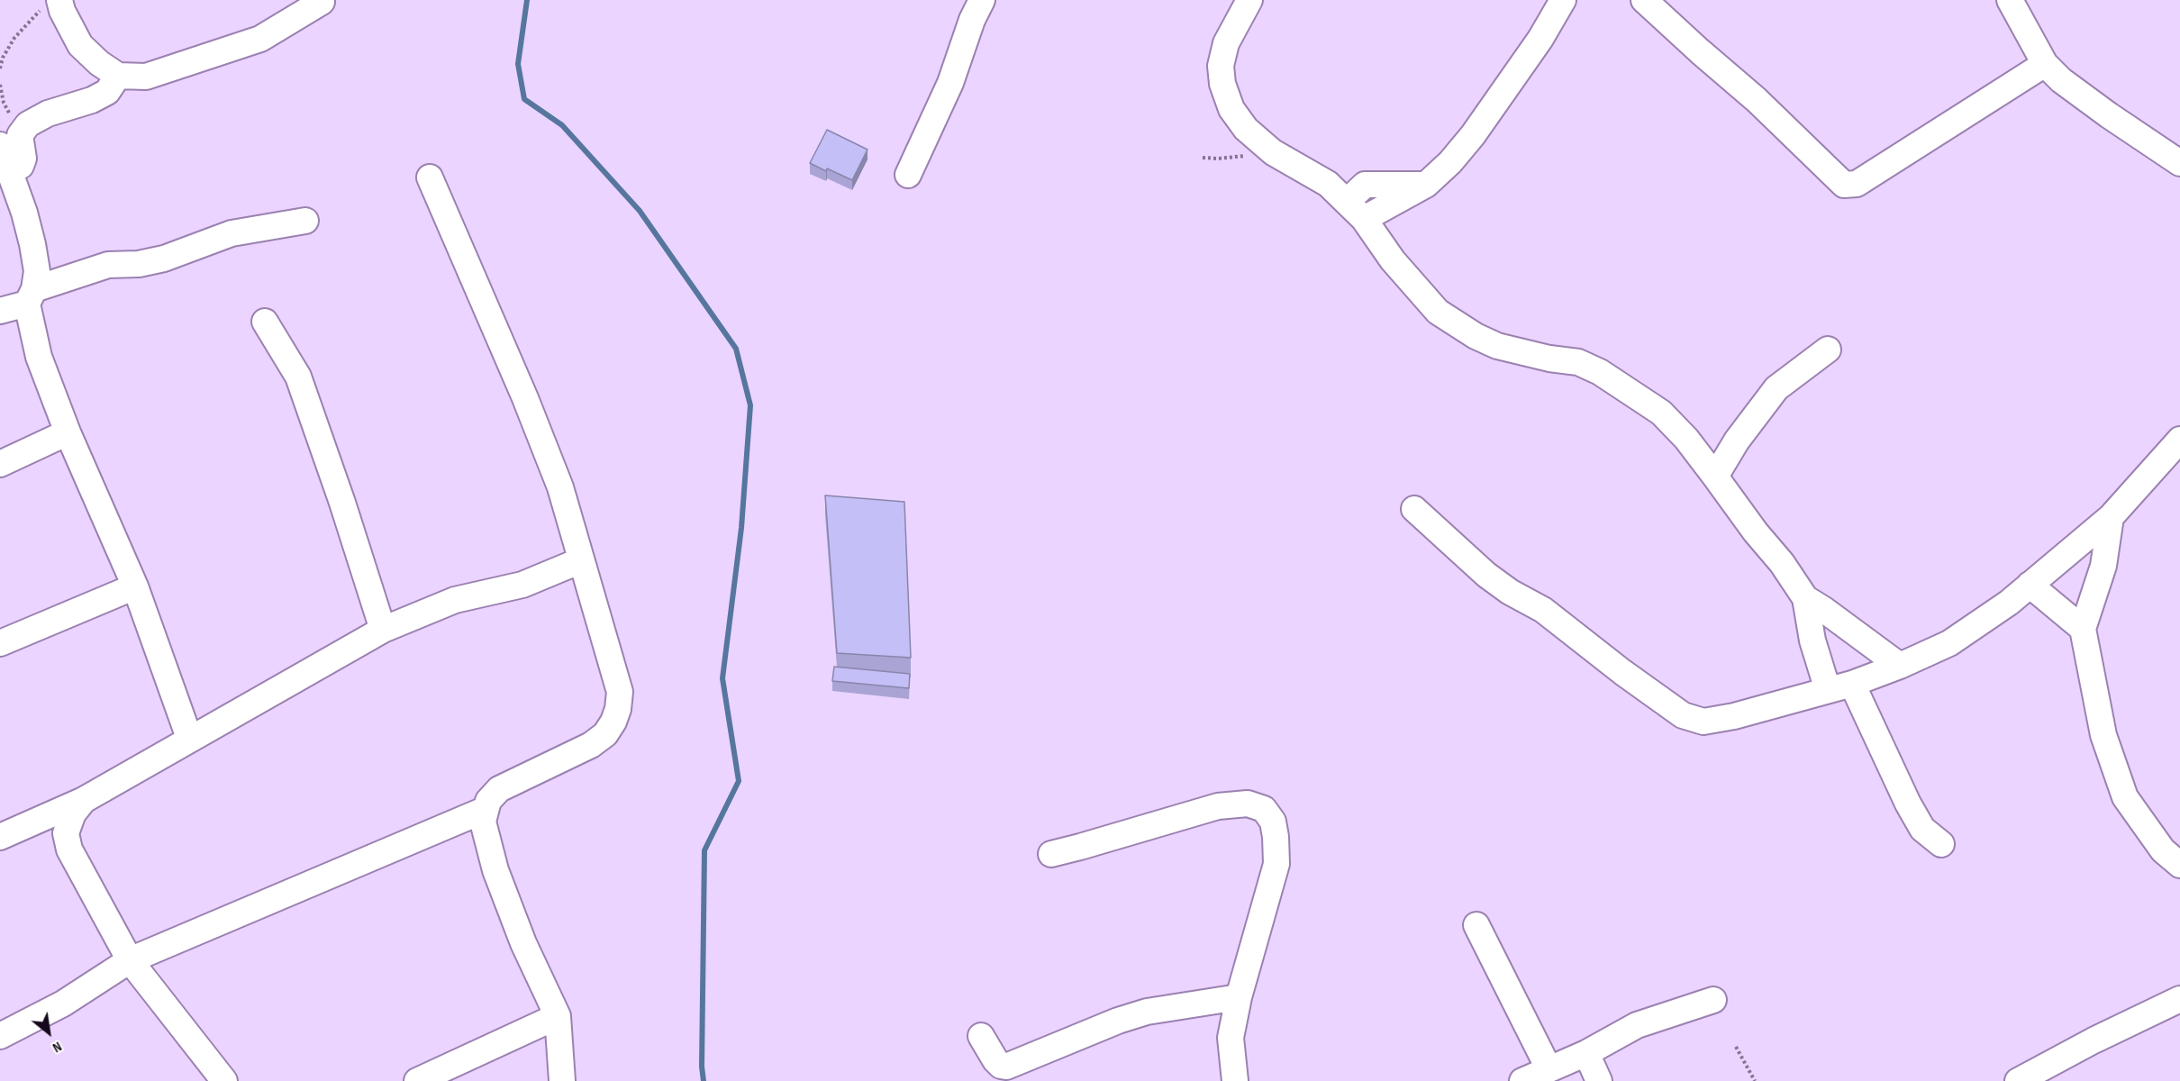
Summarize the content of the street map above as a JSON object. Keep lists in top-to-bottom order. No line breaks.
{"north":"bottom right"}
